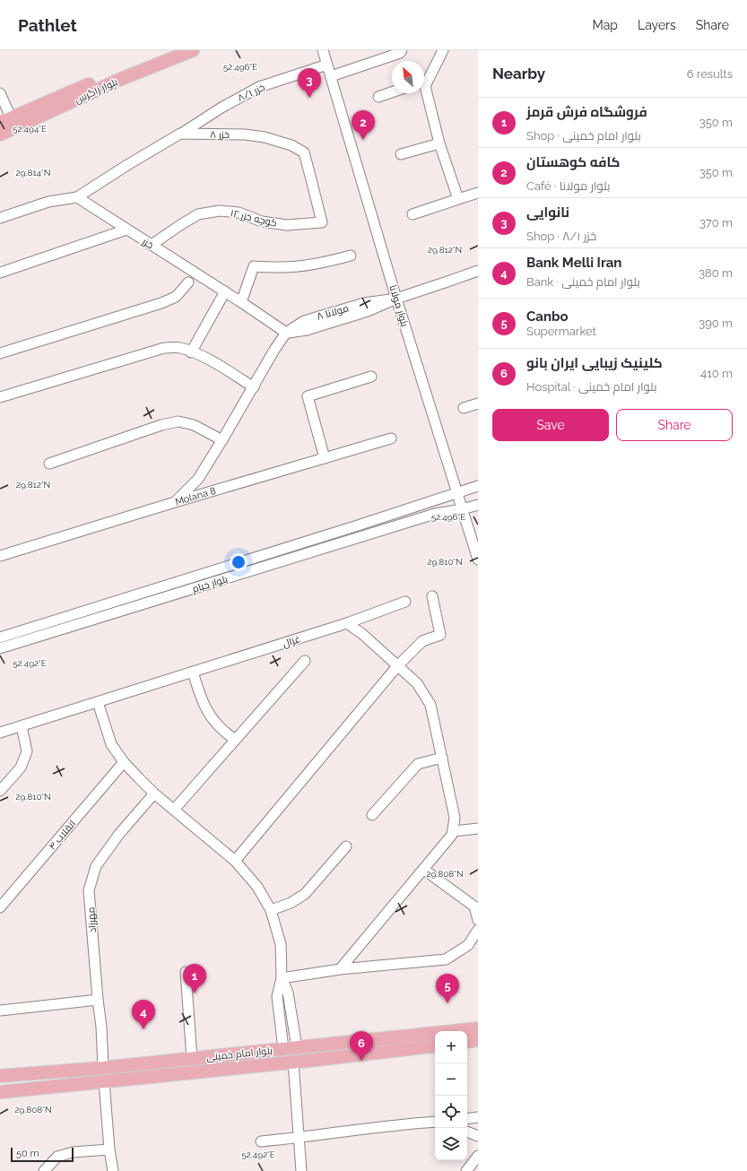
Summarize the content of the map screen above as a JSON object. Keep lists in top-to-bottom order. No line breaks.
{"streets":{"main road":["بلوار زاگرس","بلوار امام خمینی"],"street":["خزر ۸/۱","خزر ۸","کوچه خزر ۱۲","خزر","بلوار مولانا","مولانا ۸","Molana 8","بلوار خیام","غزال","انقلاب ۴","مهرزاد"]},"crossings":[["خزر ۸/۱","خزر ۸"],["خزر ۸/۱","بلوار مولانا"],["خزر ۸","کوچه خزر ۱۲"],["کوچه خزر ۱۲","خزر"],["خزر","مولانا ۸"],["بلوار مولانا","مولانا ۸"],["بلوار مولانا","بلوار خیام"],["مهرزاد","بلوار امام خمینی"]],"scale_bar":"50 m","north":"top left","page":{"header":"Pathlet","nav":["Map","Layers","Share"],"heading":["Nearby","6 results"],"pins":["3","2","1","5","4","6"],"list":[{"mark":"1","name":"فروشگاه فرش قرمز","note":"Shop · بلوار امام خمینی","value":"350 m"},{"mark":"2","name":"کافه کوهستان","note":"Café · بلوار مولانا","value":"350 m"},{"mark":"3","name":"نانوایی","note":"Shop · خزر ۸/۱","value":"370 m"},{"mark":"4","name":"Bank Melli Iran","note":"Bank · بلوار امام خمینی","value":"380 m"},{"mark":"5","name":"Canbo","note":"Supermarket","value":"390 m"},{"mark":"6","name":"کلینیک زیبایی ایران بانو","note":"Hospital · بلوار امام خمینی","value":"410 m"}],"buttons":["Save","Share"],"map_buttons":["+","−"],"scale":"50 m"},"coordinates":["52.496°E","52.494°E","29.814°N","29.812°N","29.810°N","52.492°E","29.808°N"]}
